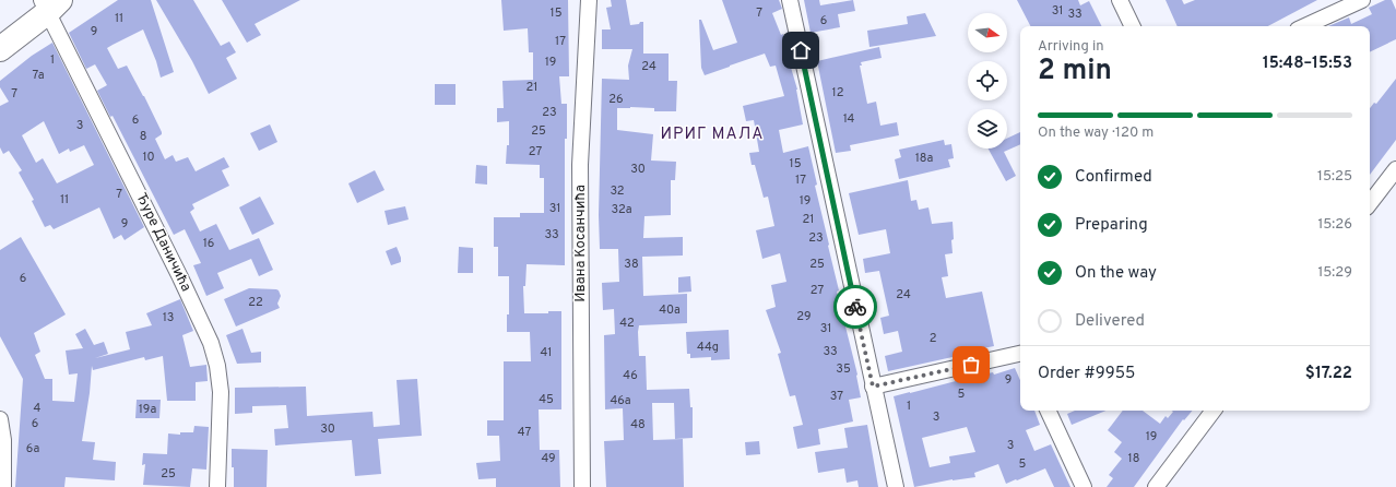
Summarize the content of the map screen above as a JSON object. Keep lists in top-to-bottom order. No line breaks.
{"streets":{"street":["Ђуре Даничића","Ивана Косанчића"]},"districts":["ИРИГ МАЛА"],"house_numbers":["31","15","7","33","11","6","9","17","1","19","24","7a","21","12","7","26","23","14","6","3","25","8","27","10","18a","15","30","17","32","7","11","19","31","32a","21","9","33","23","16","38","25","6","27","24","22","40a","29","13","42","31","2","44g","33","41","35","46","9","5","37","45","46a","1","4","19a","3","6","48","30","47","19","3","6a","49","18","5","25"],"north":"right","page":{"heading":["2 min","Arriving in","15:48–15:53"],"panel":["Order #9955","$17.22"],"bar":"On the way · 120 m","list":[["Confirmed","15:25"],["Preparing","15:26"],["On the way","15:29"],"Delivered"]}}
